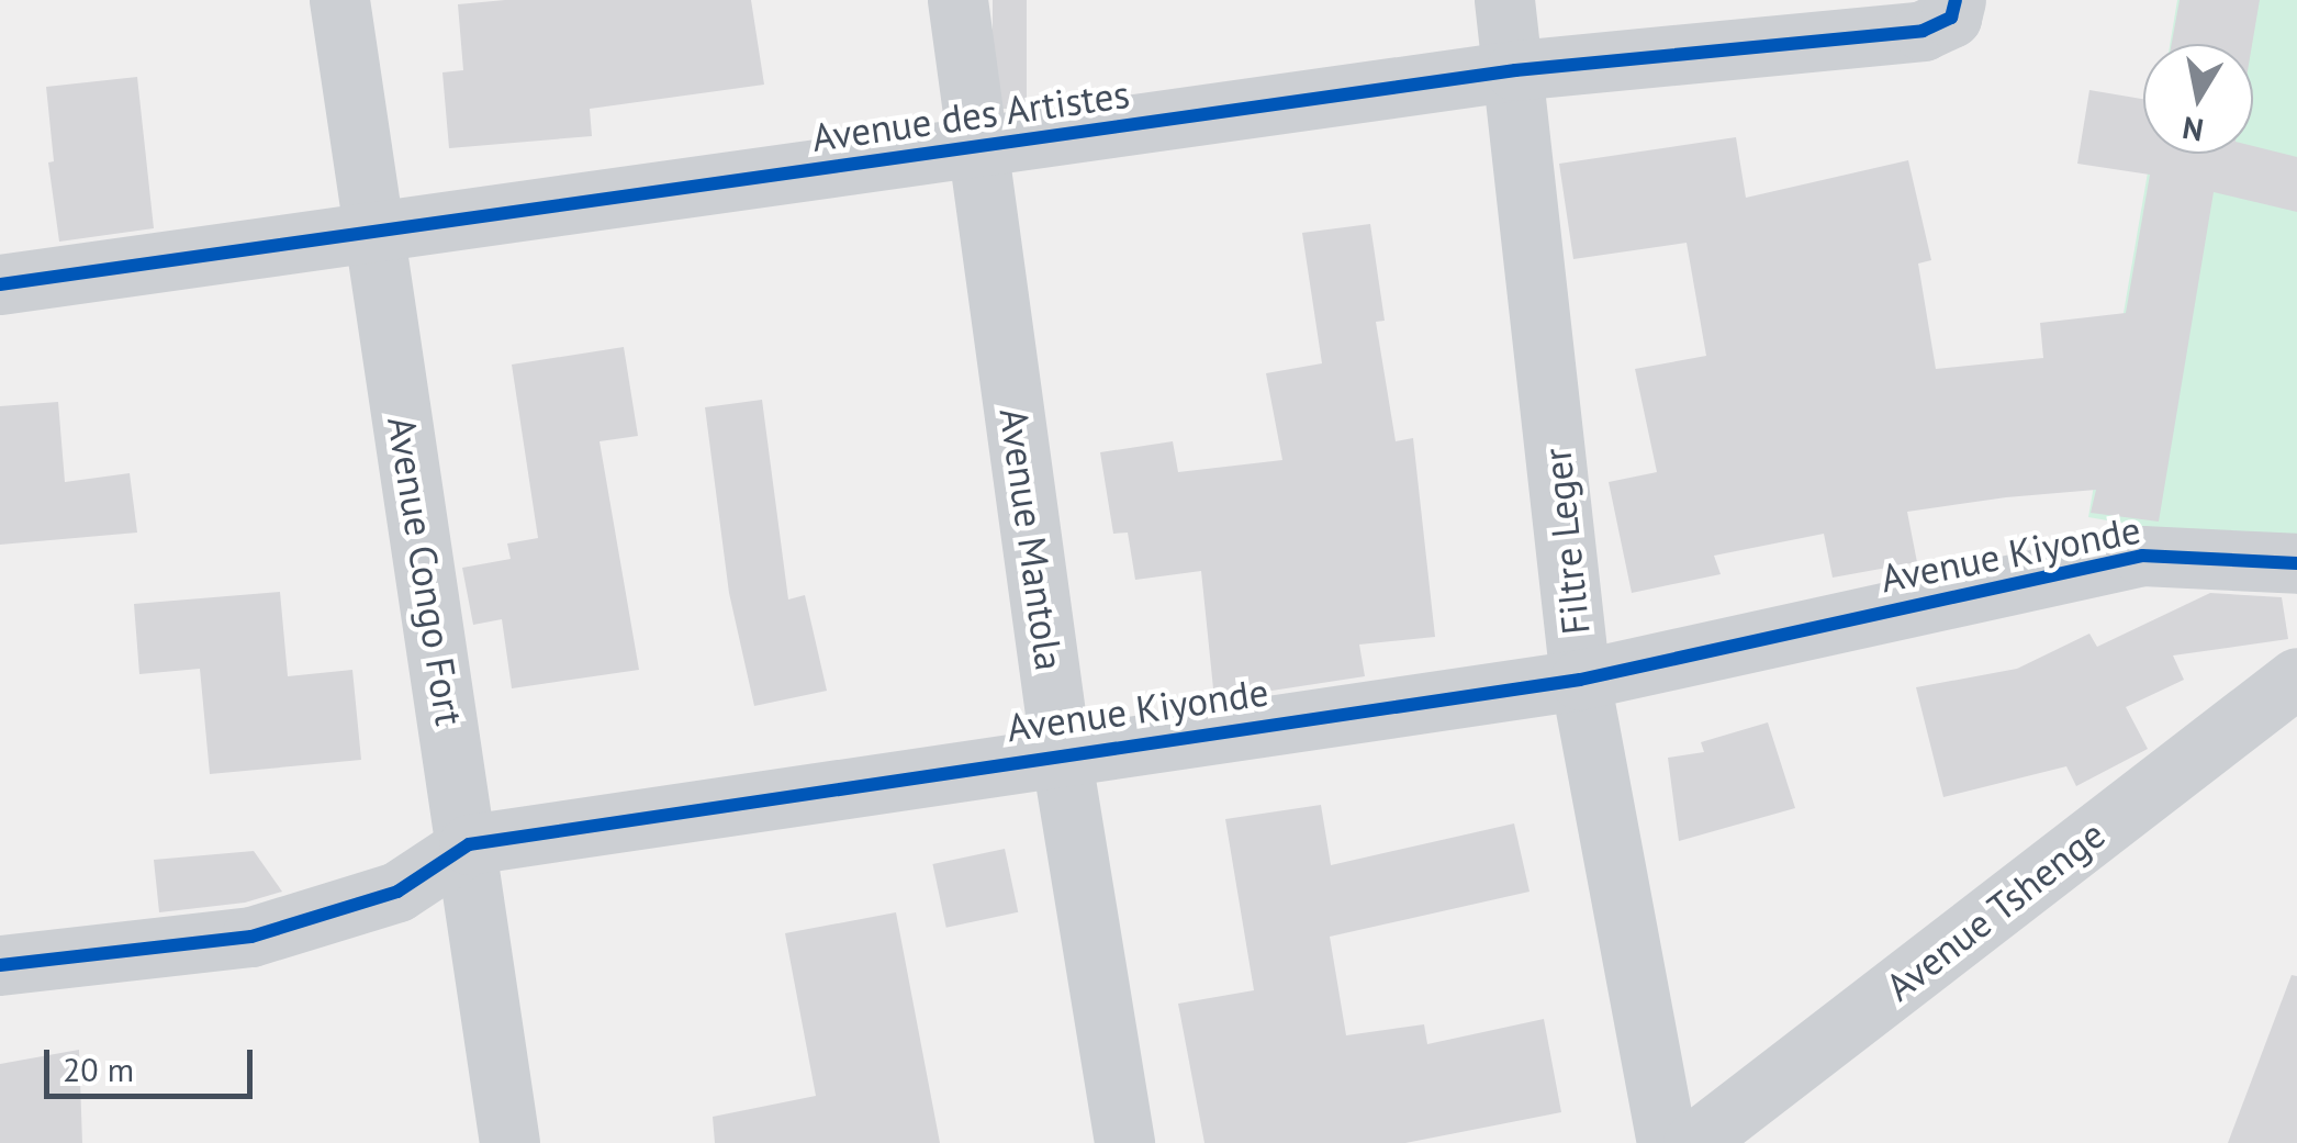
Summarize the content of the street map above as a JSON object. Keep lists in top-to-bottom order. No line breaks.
{"streets":{"street":["Avenue des Artistes","Avenue Mantola","Filtre Leger","Avenue Kiyonde","Avenue Congo Fort","Avenue Tshenge"]},"crossings":[["Avenue des Artistes","Avenue Mantola"],["Avenue des Artistes","Filtre Leger"],["Avenue des Artistes","Avenue Congo Fort"],["Avenue Mantola","Avenue Kiyonde"],["Filtre Leger","Avenue Kiyonde"],["Avenue Kiyonde","Avenue Congo Fort"]],"scale_bar":"20 m","north":"bottom"}
